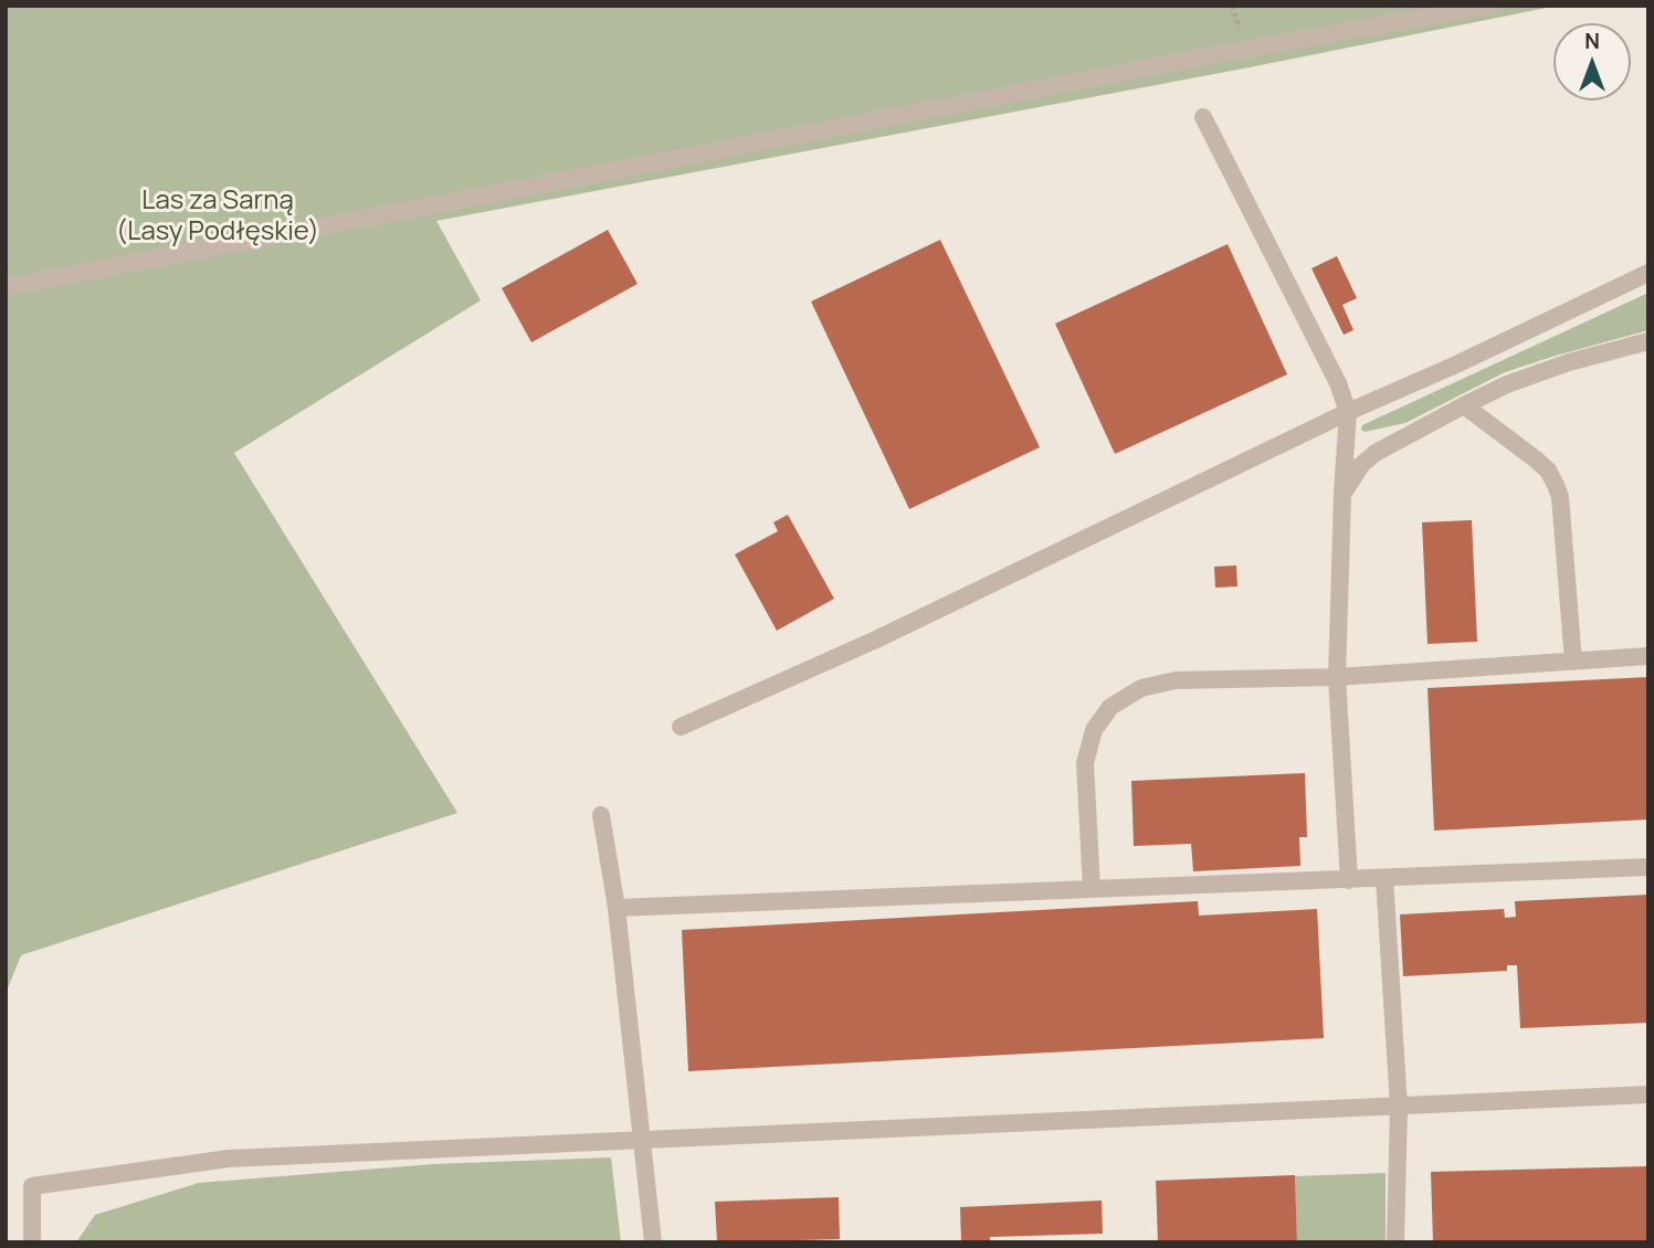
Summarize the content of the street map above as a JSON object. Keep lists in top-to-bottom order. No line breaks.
{"parks":["Las za Sarną (Lasy Podłęskie)"],"north":"top"}
